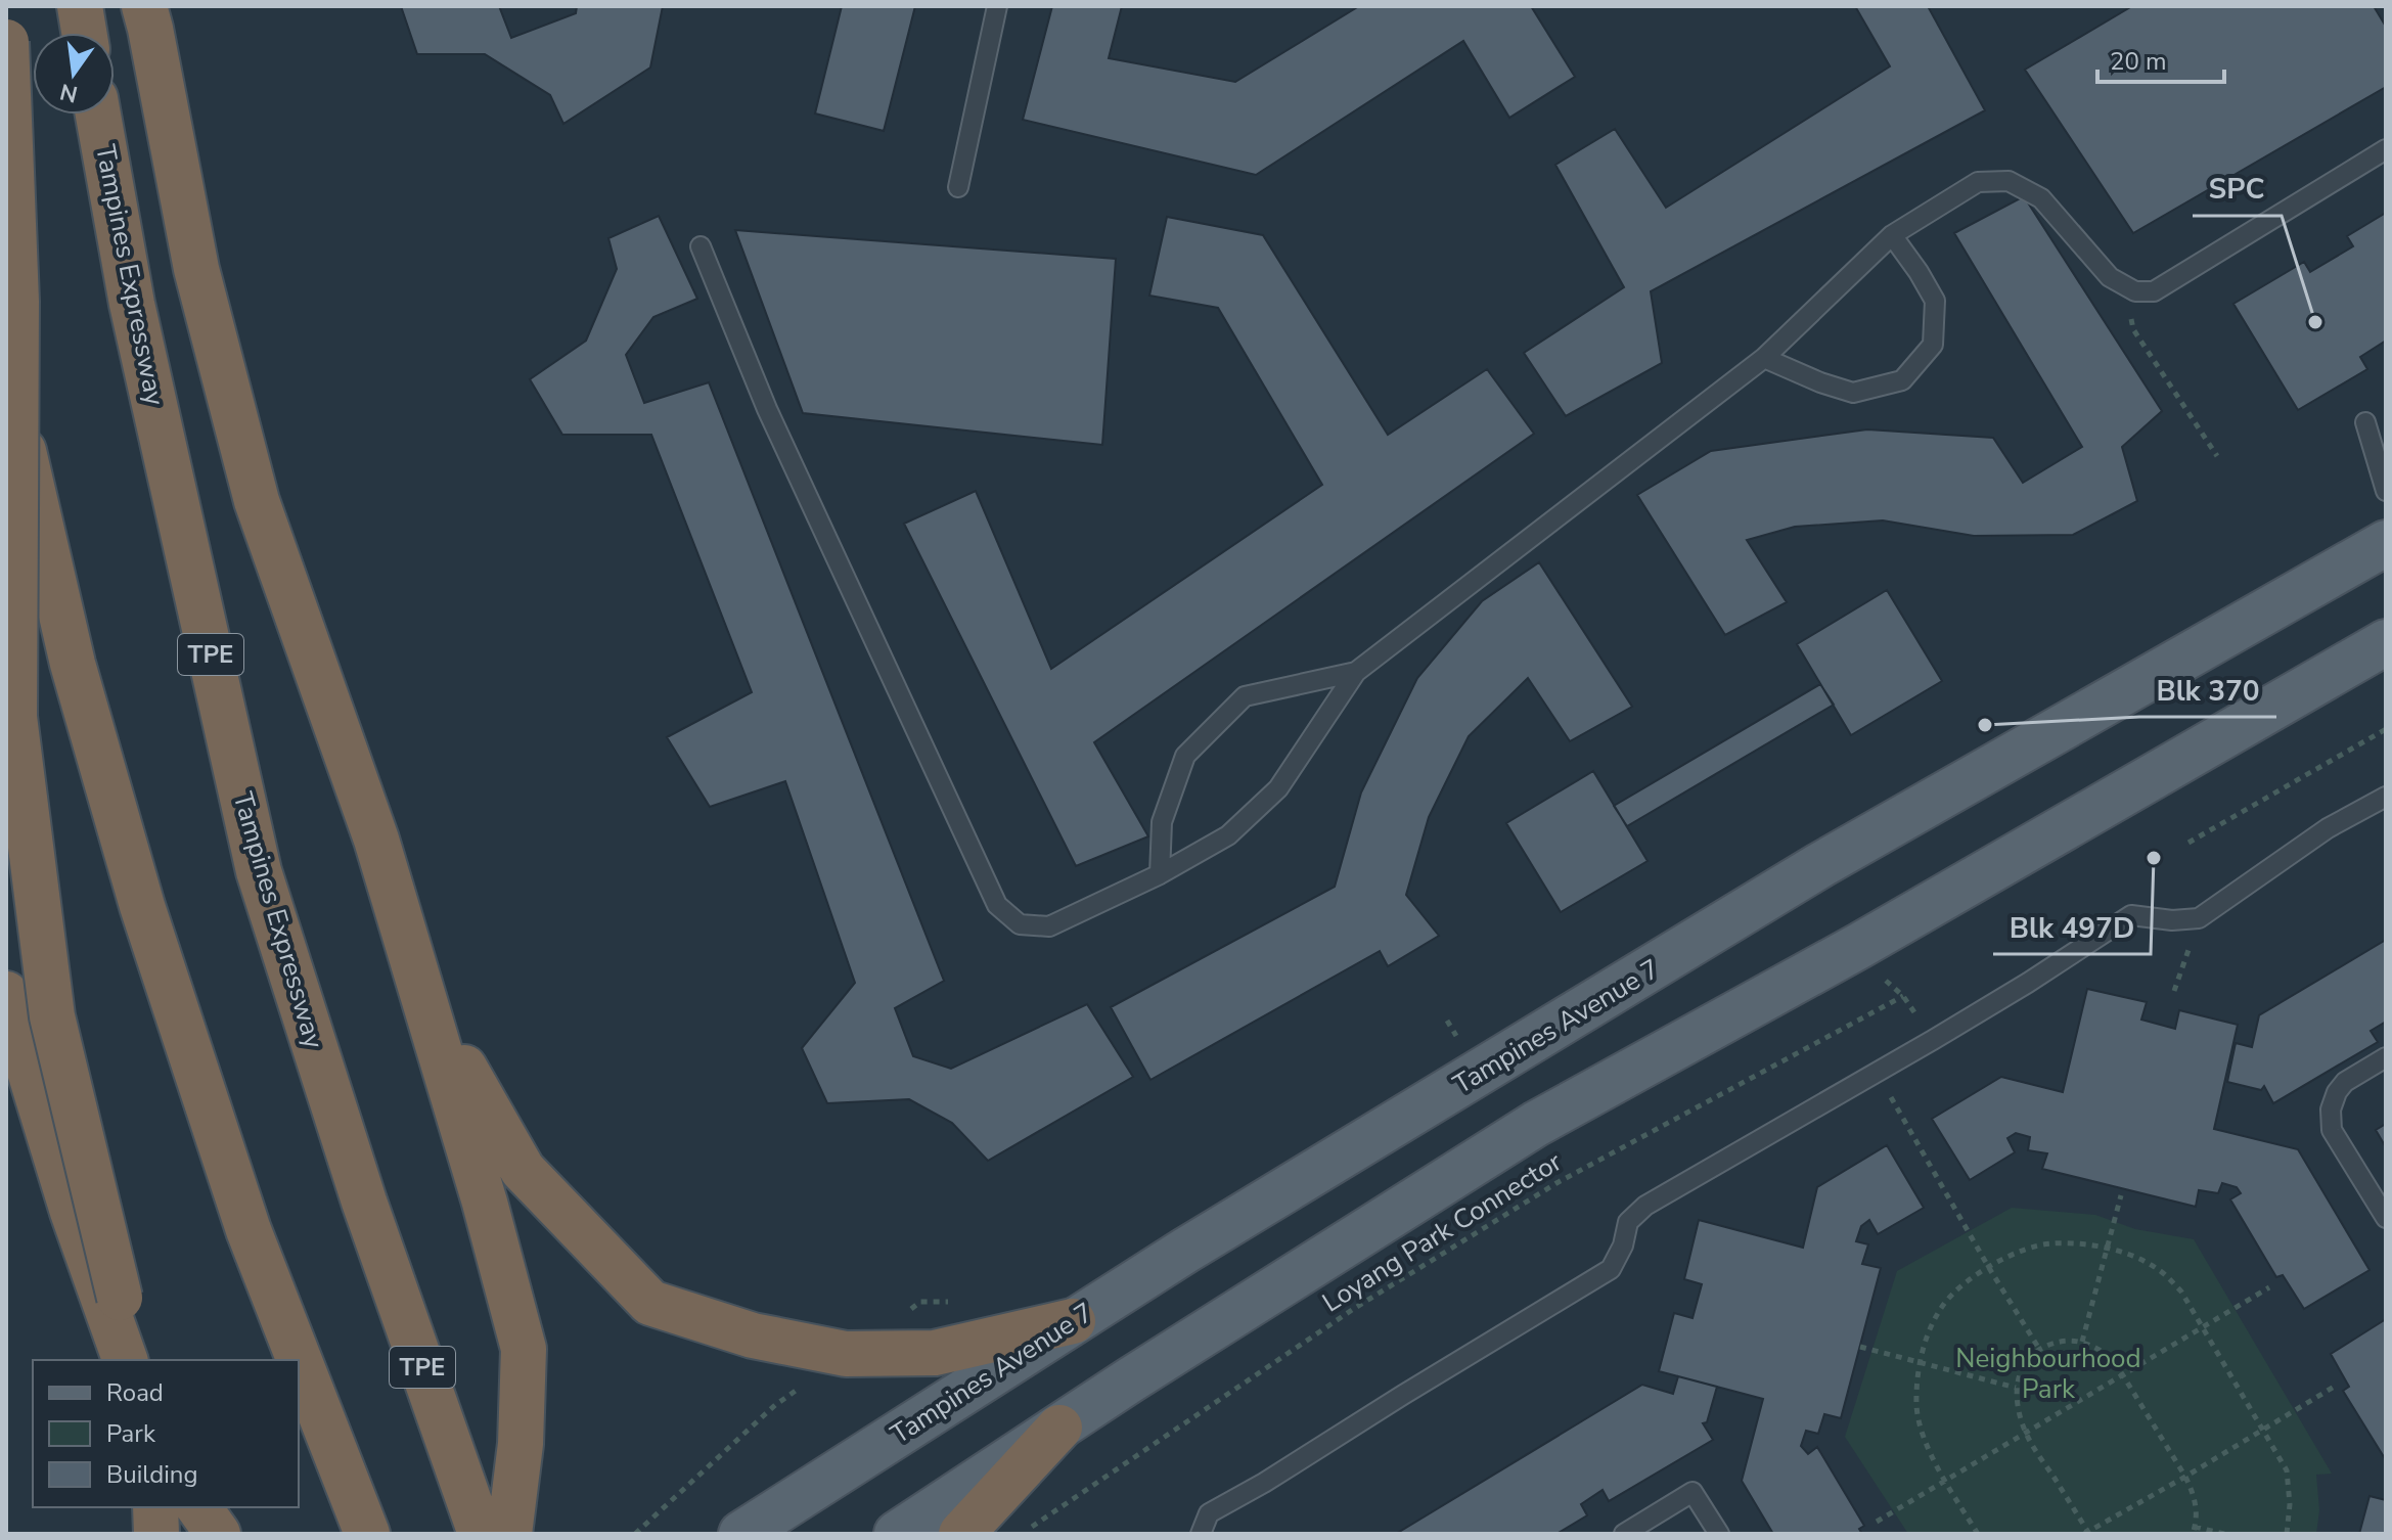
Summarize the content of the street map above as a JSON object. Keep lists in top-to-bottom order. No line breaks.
{"streets":{"highway":["Tampines Expressway","TPE"],"main road":["Tampines Avenue 7"],"path":["Loyang Park Connector"]},"parks":["Neighbourhood Park"],"places":["SPC","Blk 370","Blk 497D"],"legend":["Road","Park","Building"],"scale_bar":"20 m","north":"bottom"}
